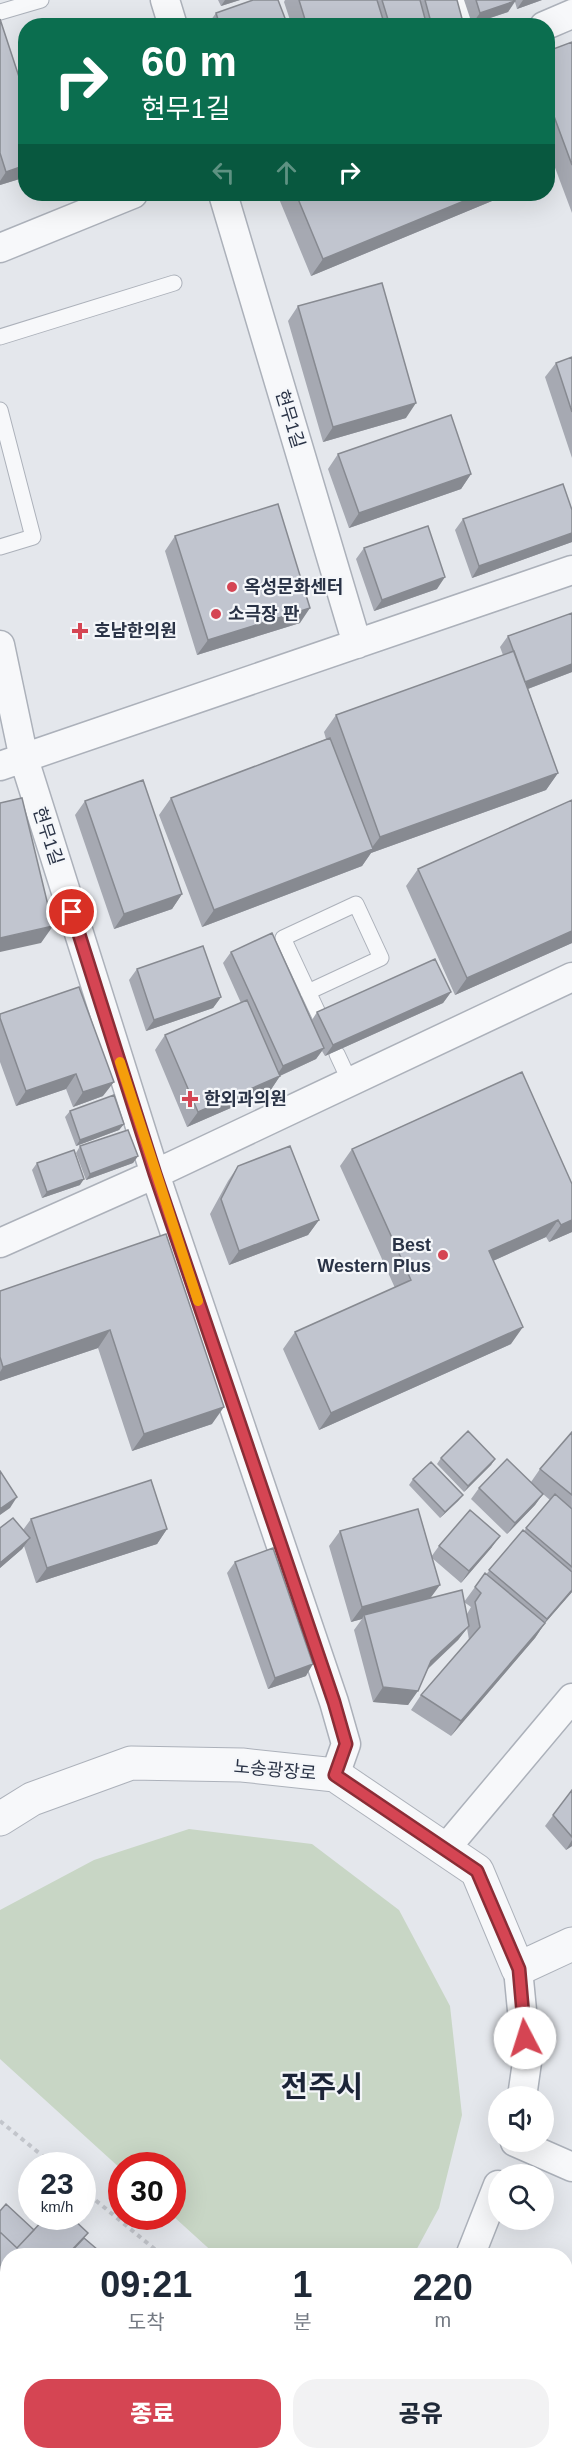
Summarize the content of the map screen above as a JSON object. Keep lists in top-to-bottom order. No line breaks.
{"streets":{"street":["현무1길","노송광장로"]},"crossings":[["현무1길","노송광장로"]],"districts":["전주시"],"places":{"other":["옥성문화센터","소극장 판","Best Western Plus"],"health":["호남한의원","한외과의원"]},"page":{"turn":["60 m","현무1길"],"speed":"23 km/h","limit":"30","eta":["09:21","도착","1","분","220","m"],"buttons":["종료","공유"]}}
